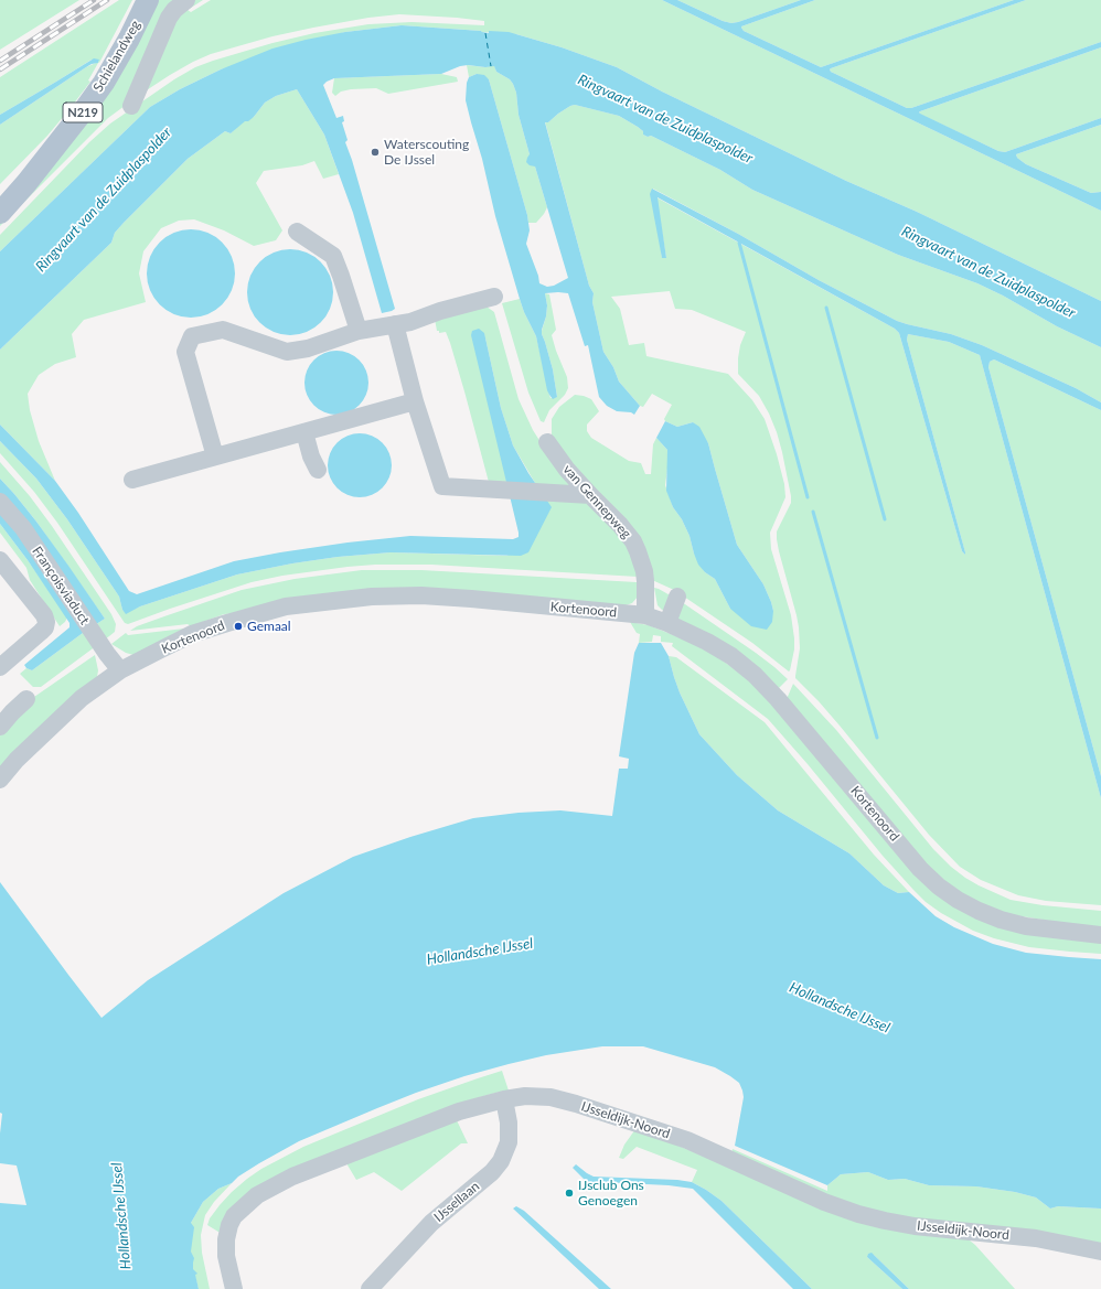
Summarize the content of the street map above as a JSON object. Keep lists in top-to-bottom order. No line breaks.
{"streets":{"main road":["Schielandweg","N219"],"street":["van Gennepweg","Françoisviaduct","Kortenoord","IJsseldijk-Noord","IJssellaan"]},"crossings":[["van Gennepweg","Kortenoord"],["Françoisviaduct","Kortenoord"],["IJsseldijk-Noord","IJssellaan"]],"water":["Ringvaart van de Zuidplaspolder","Hollandsche IJssel"],"places":["Waterscouting De IJssel","Gemaal","IJsclub Ons Genoegen"]}
